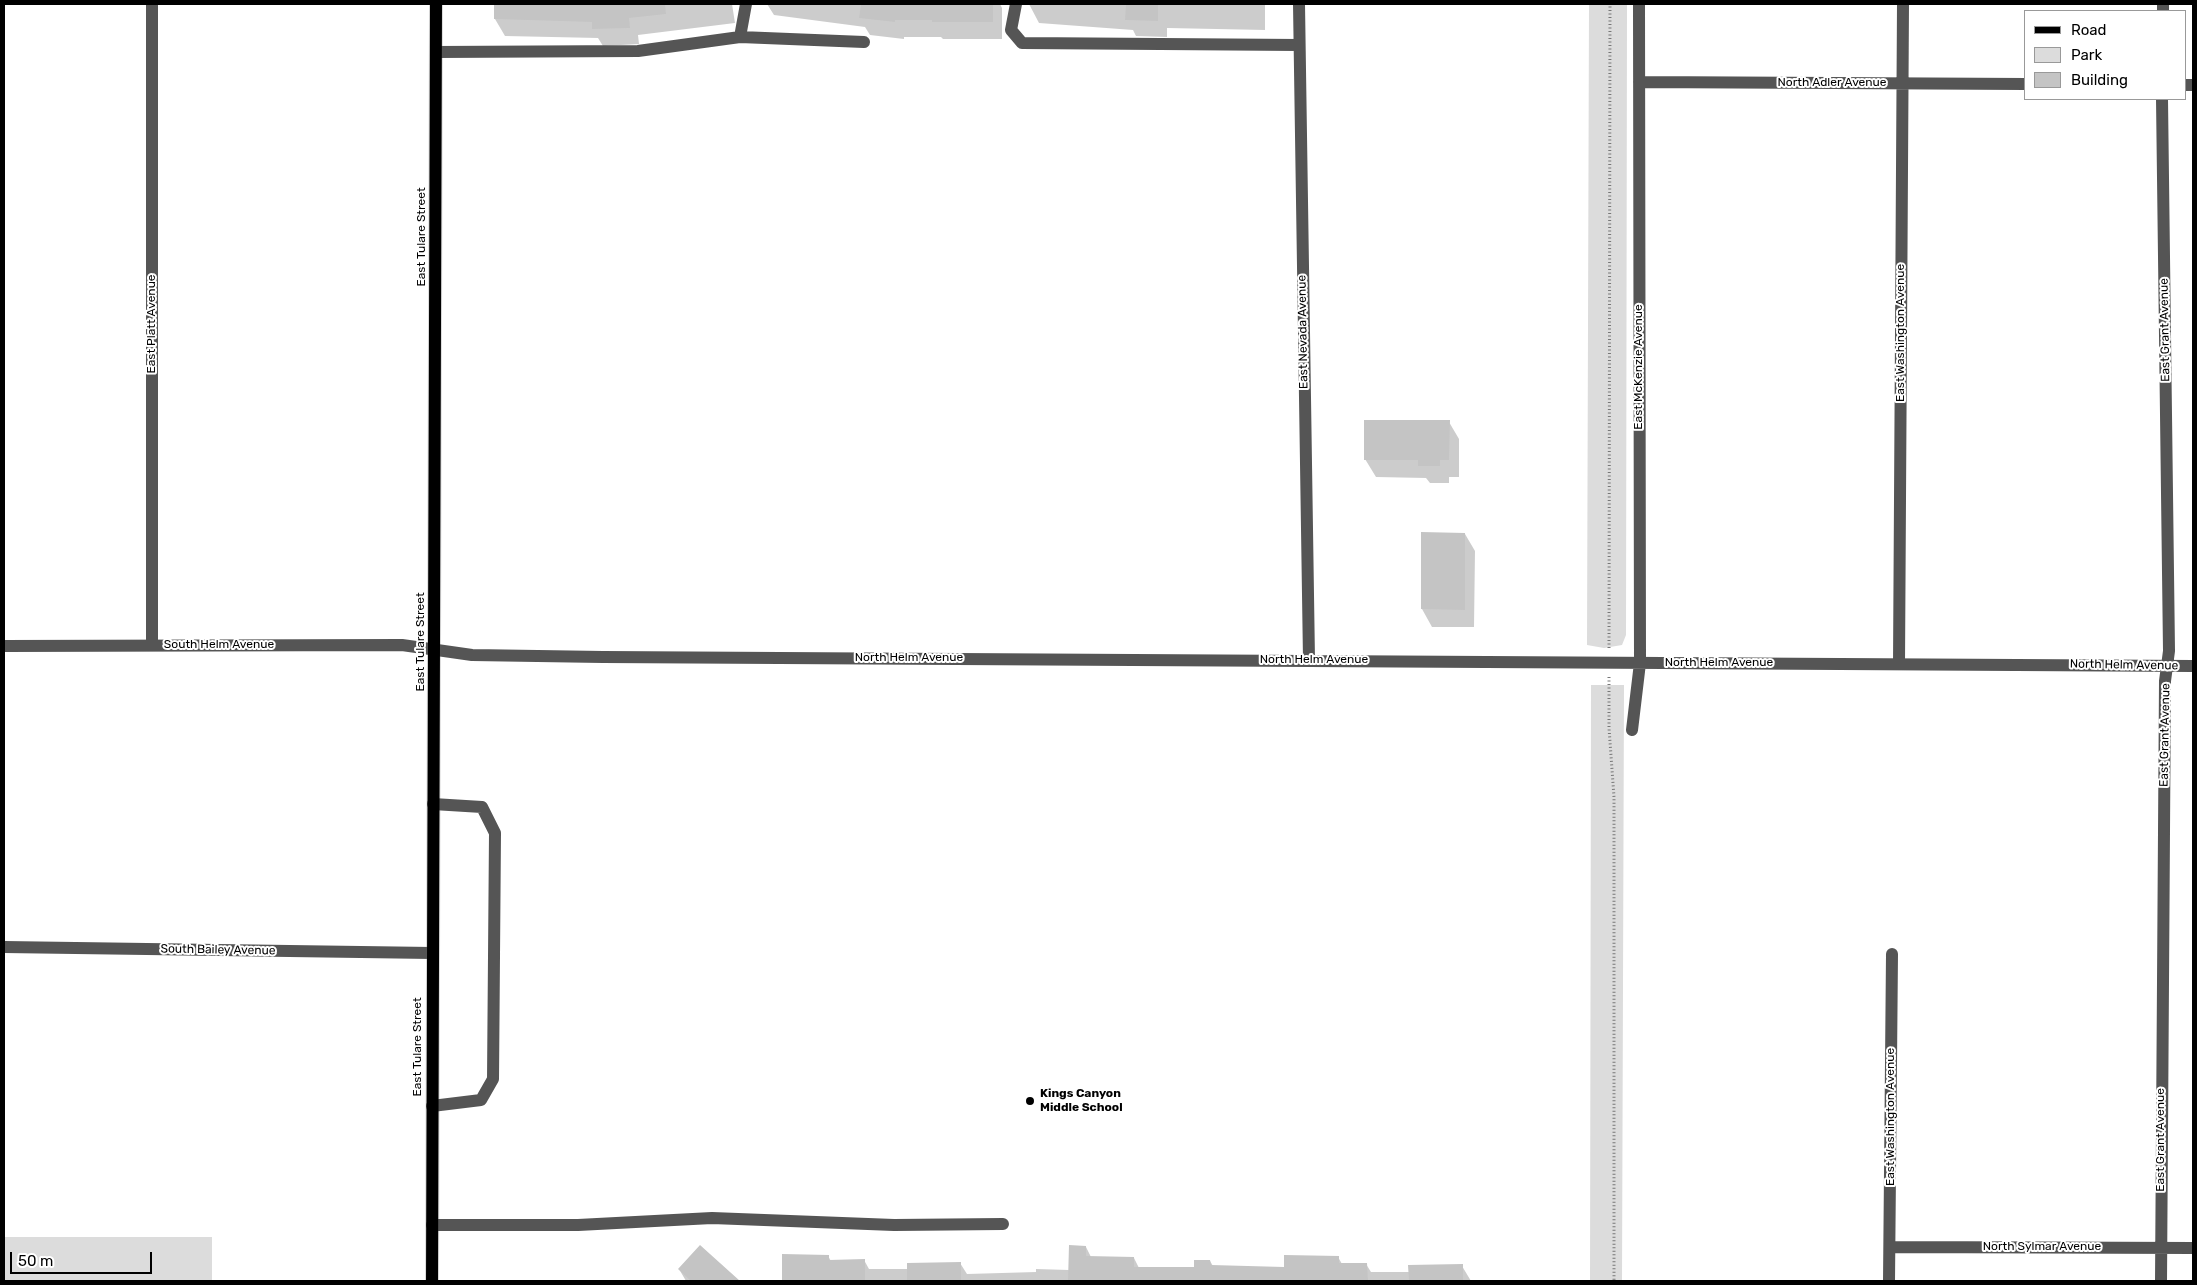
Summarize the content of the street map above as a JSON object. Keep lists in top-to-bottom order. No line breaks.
{"streets":{"main road":["East Tulare Street"],"street":["North Adler Avenue","East Platt Avenue","East Grant Avenue","East Nevada Avenue","East Washington Avenue","East McKenzie Avenue","South Helm Avenue","North Helm Avenue","South Bailey Avenue","North Sylmar Avenue"]},"crossings":[["North Adler Avenue","East Washington Avenue"],["North Adler Avenue","East McKenzie Avenue"],["East Tulare Street","South Helm Avenue"],["East Tulare Street","North Helm Avenue"],["East Tulare Street","South Bailey Avenue"],["East Platt Avenue","South Helm Avenue"],["East Grant Avenue","North Helm Avenue"],["East Grant Avenue","North Sylmar Avenue"],["East Nevada Avenue","North Helm Avenue"],["East Washington Avenue","North Helm Avenue"],["East Washington Avenue","North Sylmar Avenue"],["East McKenzie Avenue","North Helm Avenue"],["South Helm Avenue","North Helm Avenue"]],"places":["Kings Canyon Middle School"],"legend":["Road","Park","Building"],"scale_bar":"50 m"}
